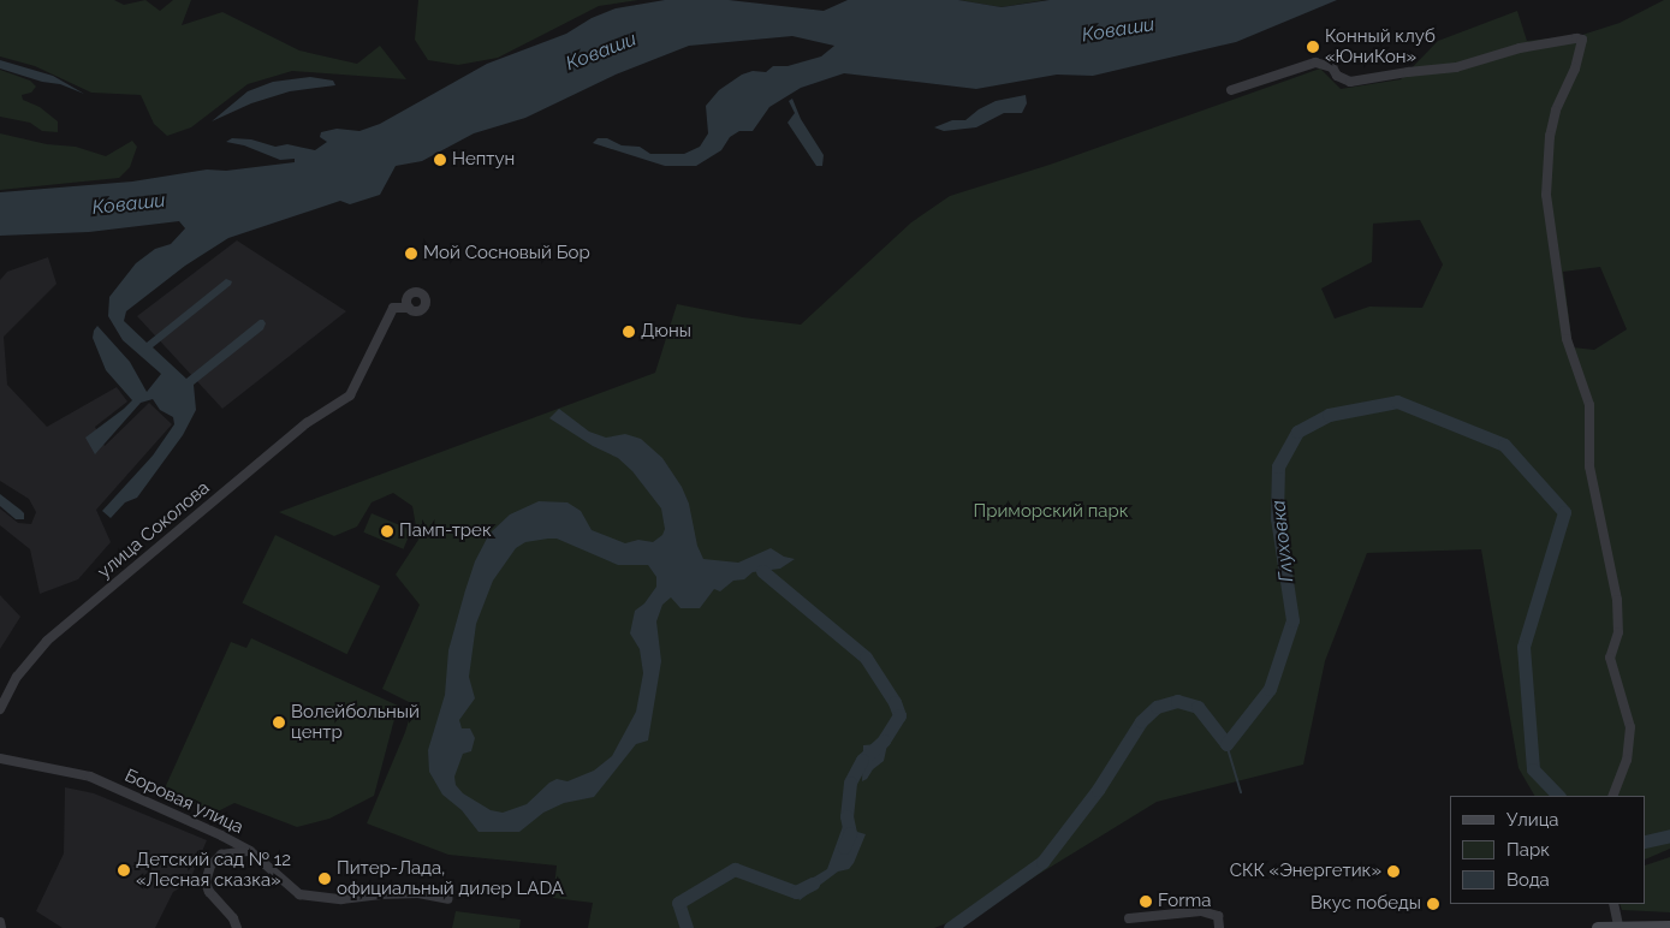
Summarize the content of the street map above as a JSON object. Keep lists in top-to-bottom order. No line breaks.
{"streets":{"street":["улица Соколова","Боровая улица"]},"water":["Коваши","Глуховка"],"parks":["Приморский парк"],"places":["Конный клуб «ЮниКон»","Нептун","Мой Сосновый Бор","Дюны","Памп-трек","Волейбольный центр","Детский сад № 12 «Лесная сказка»","СКК «Энергетик»","Питер-Лада, официальный дилер LADA","Forma","Вкус победы"],"legend":["Улица","Парк","Вода"]}
